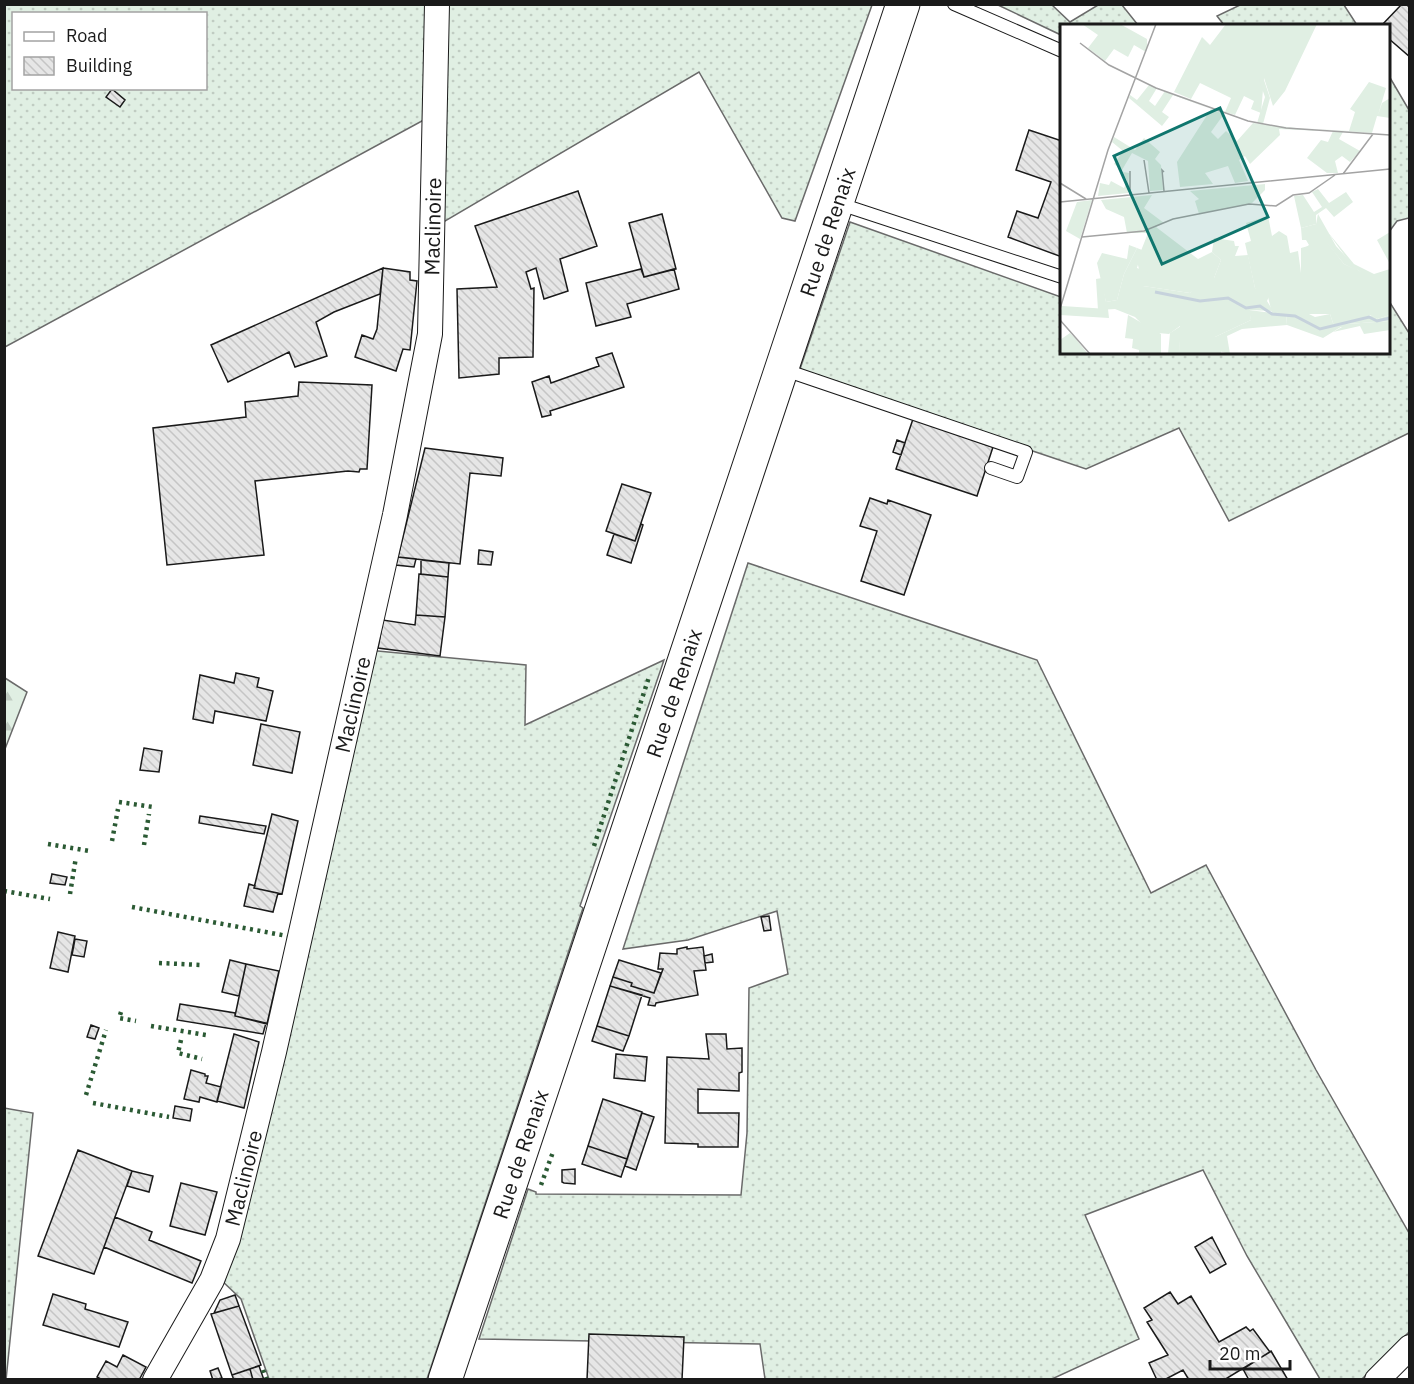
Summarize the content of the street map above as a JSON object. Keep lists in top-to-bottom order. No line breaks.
{"streets":{"main road":["Rue de Renaix"],"street":["Maclinoire"]},"legend":["Road","Building"],"scale_bar":"20 m"}
